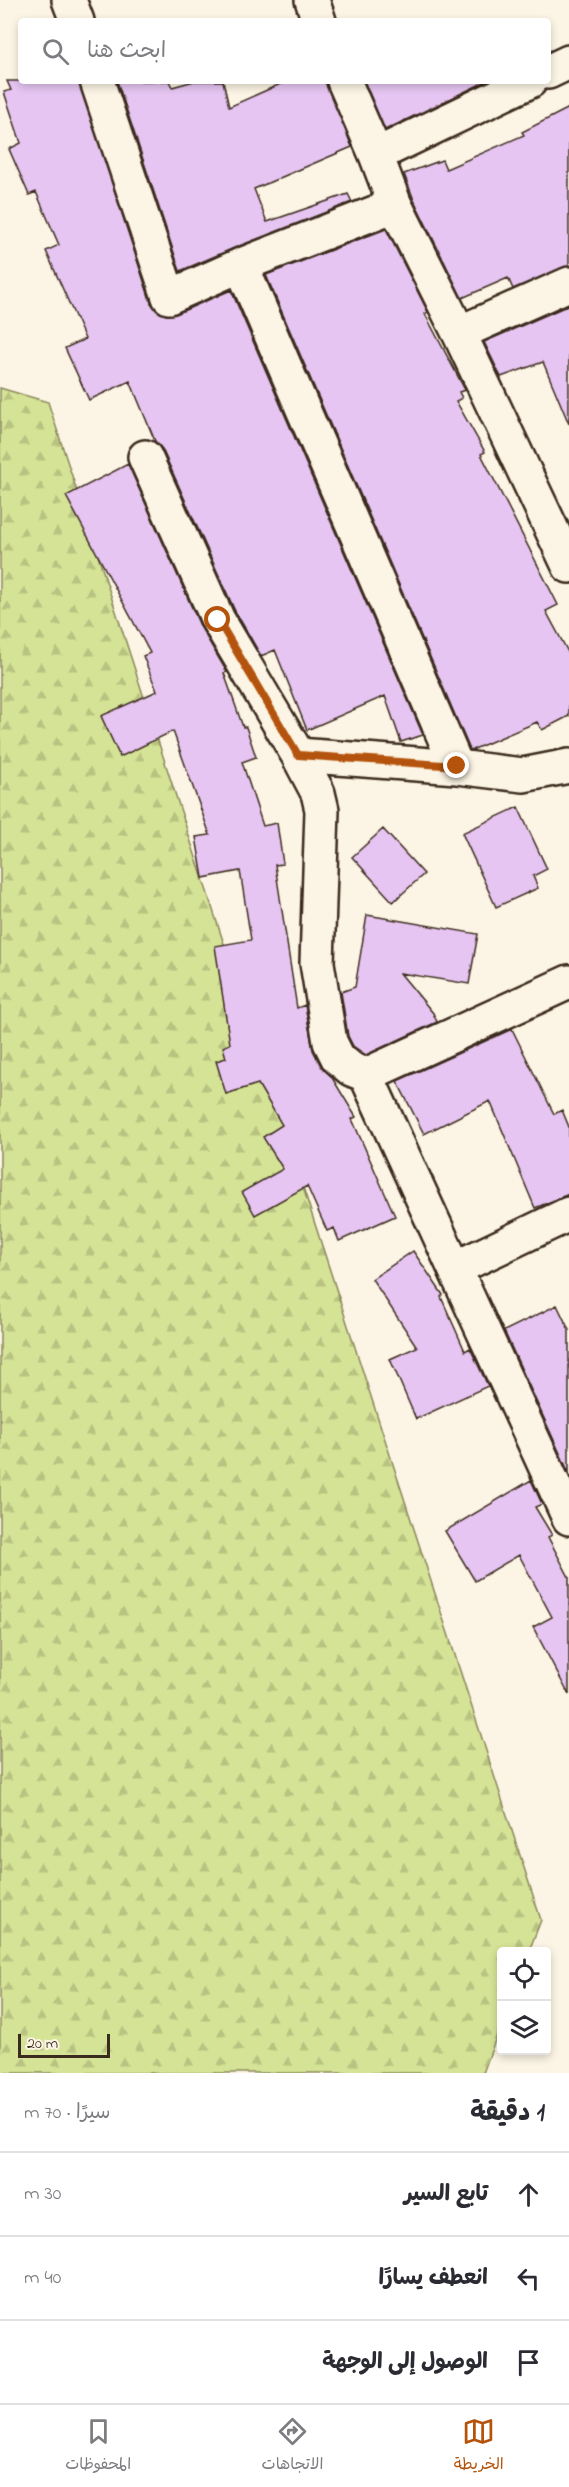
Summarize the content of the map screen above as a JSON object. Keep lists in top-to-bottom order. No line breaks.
{"scale_bar":"20 m","page":{"search":"ابحث هنا","scale":"20 m","heading":["1 دقيقة","سيرًا · 70 m"],"list":[["تابع السير","30 m"],["انعطف يسارًا","40 m"],"الوصول إلى الوجهة"],"nav":["الخريطة","الاتجاهات","المحفوظات"]}}
